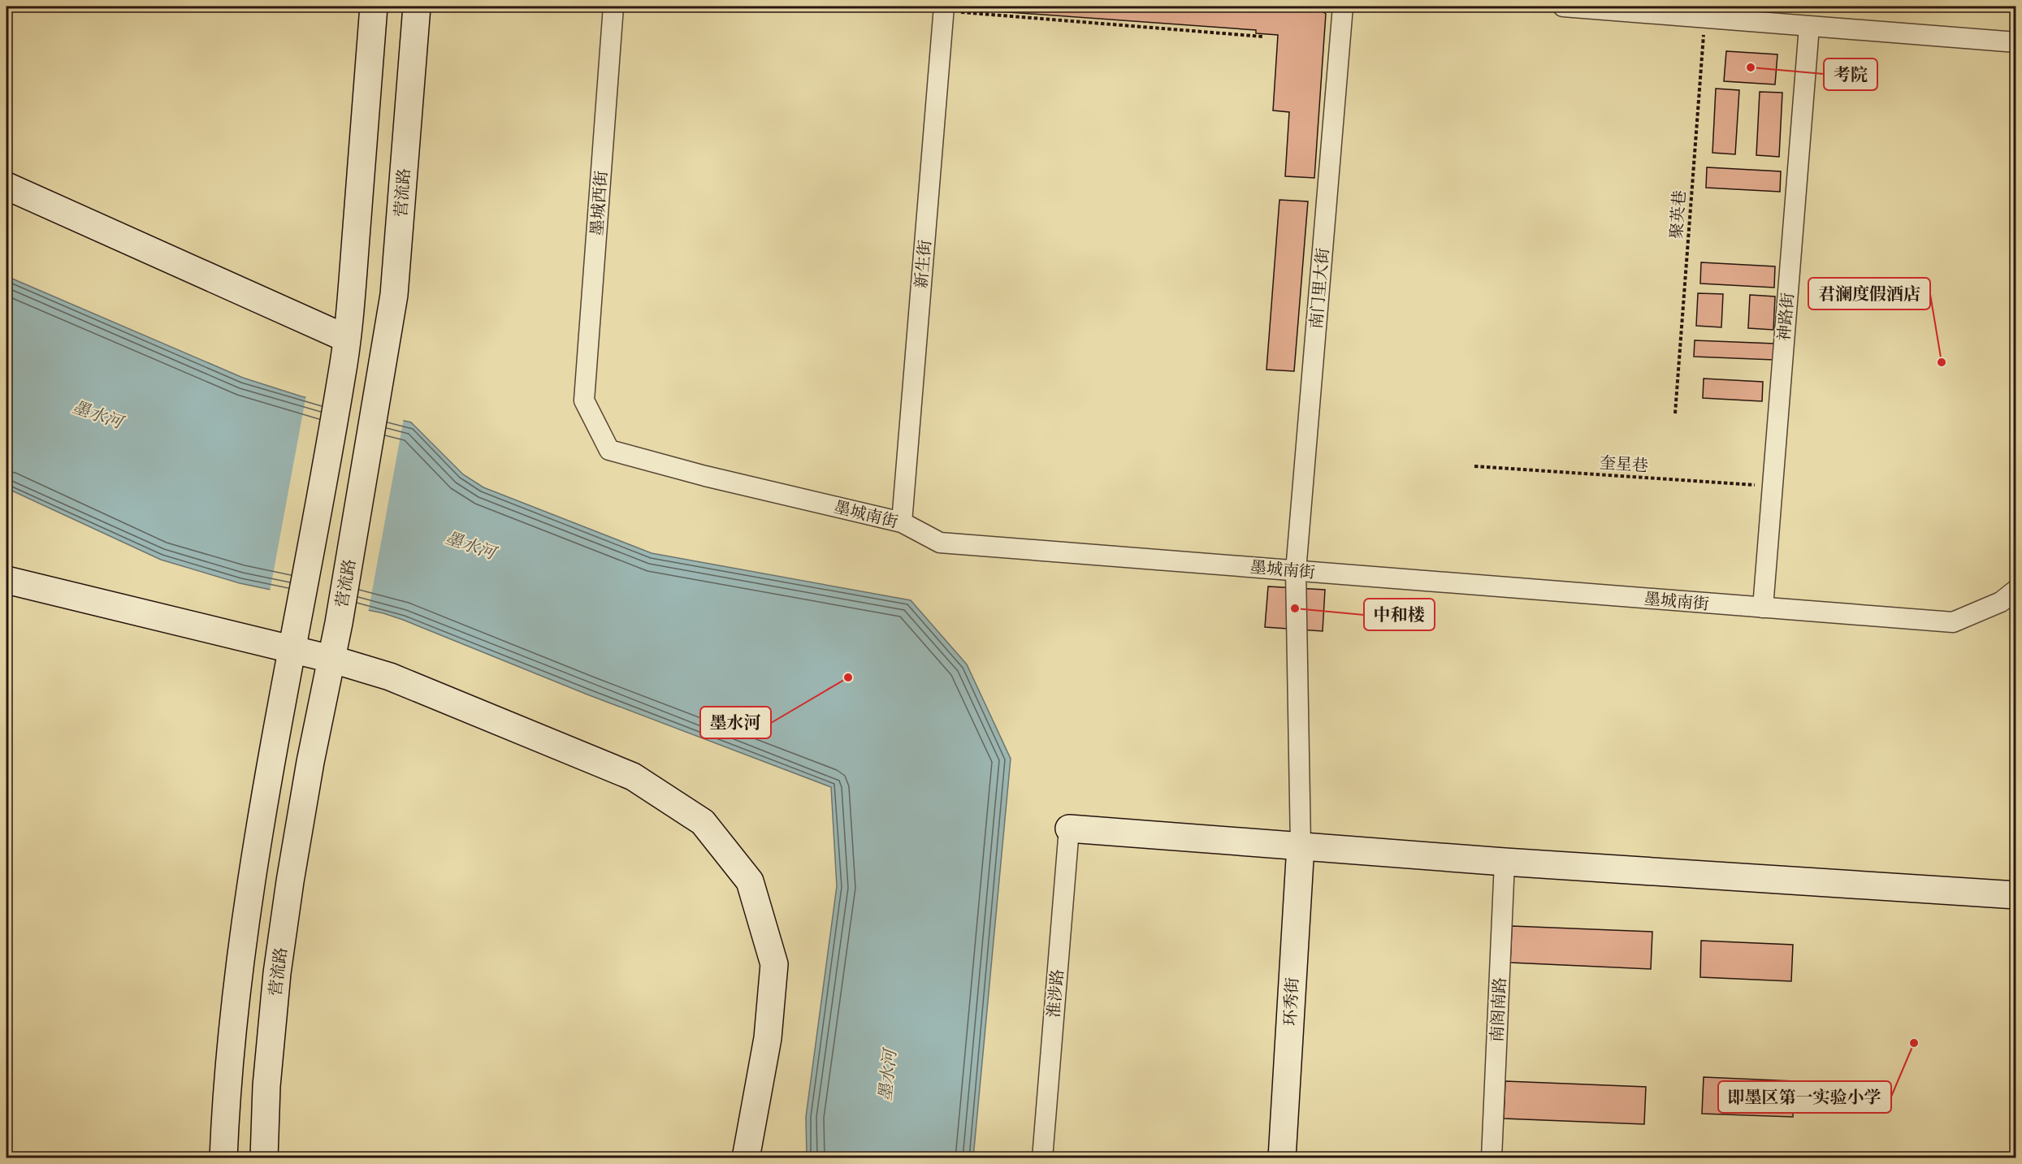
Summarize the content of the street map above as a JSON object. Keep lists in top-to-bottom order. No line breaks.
{"streets":{"street":["营流路","墨城西街","新生街","南门里大街","神路街","墨城南街","淮涉路","环秀街","南阁南路"],"path":["聚英巷","奎星巷"]},"crossings":[["墨城西街","墨城南街"],["新生街","墨城南街"],["南门里大街","墨城南街"],["南门里大街","环秀街"],["神路街","奎星巷"],["神路街","墨城南街"]],"water":["墨水河"],"places":["考院","君澜度假酒店","中和楼","墨水河","即墨区第一实验小学"]}
